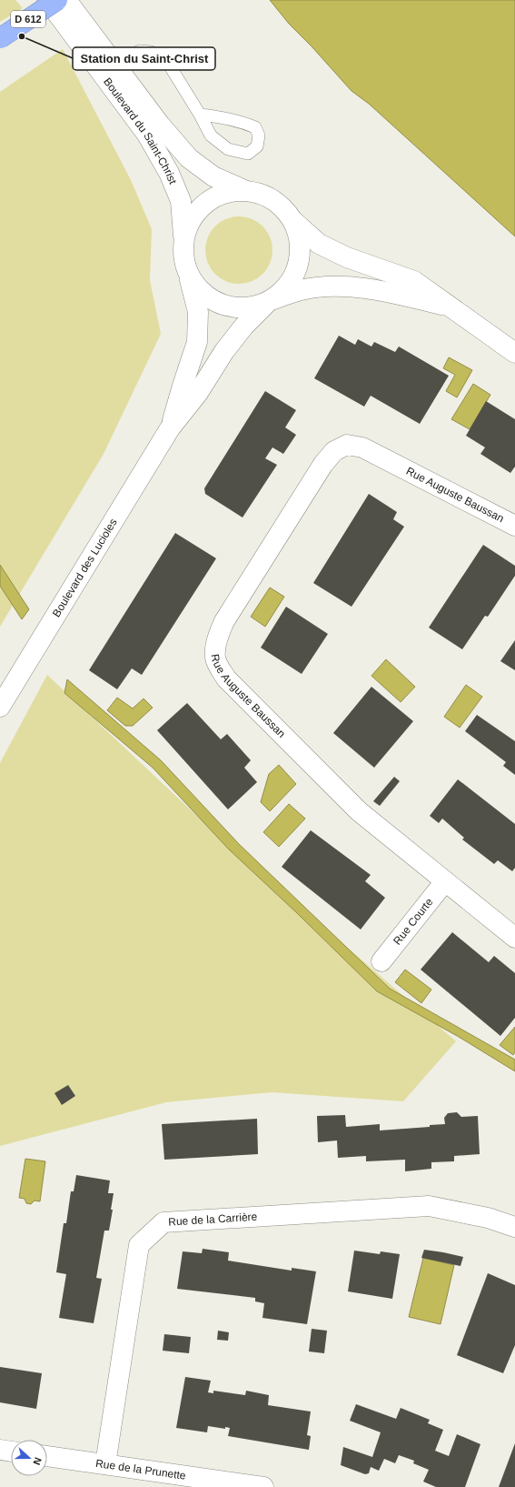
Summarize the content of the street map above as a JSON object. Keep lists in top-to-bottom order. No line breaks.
{"streets":{"highway":["D 612"],"street":["Boulevard du Saint-Christ","Rue Auguste Baussan","Boulevard des Lucioles","Rue Courte","Rue de la Carrière","Rue de la Prunette"]},"crossings":[["Boulevard du Saint-Christ","Boulevard des Lucioles"],["Rue Auguste Baussan","Rue Courte"],["Rue de la Carrière","Rue de la Prunette"]],"places":["Station du Saint-Christ"],"north":"right"}
